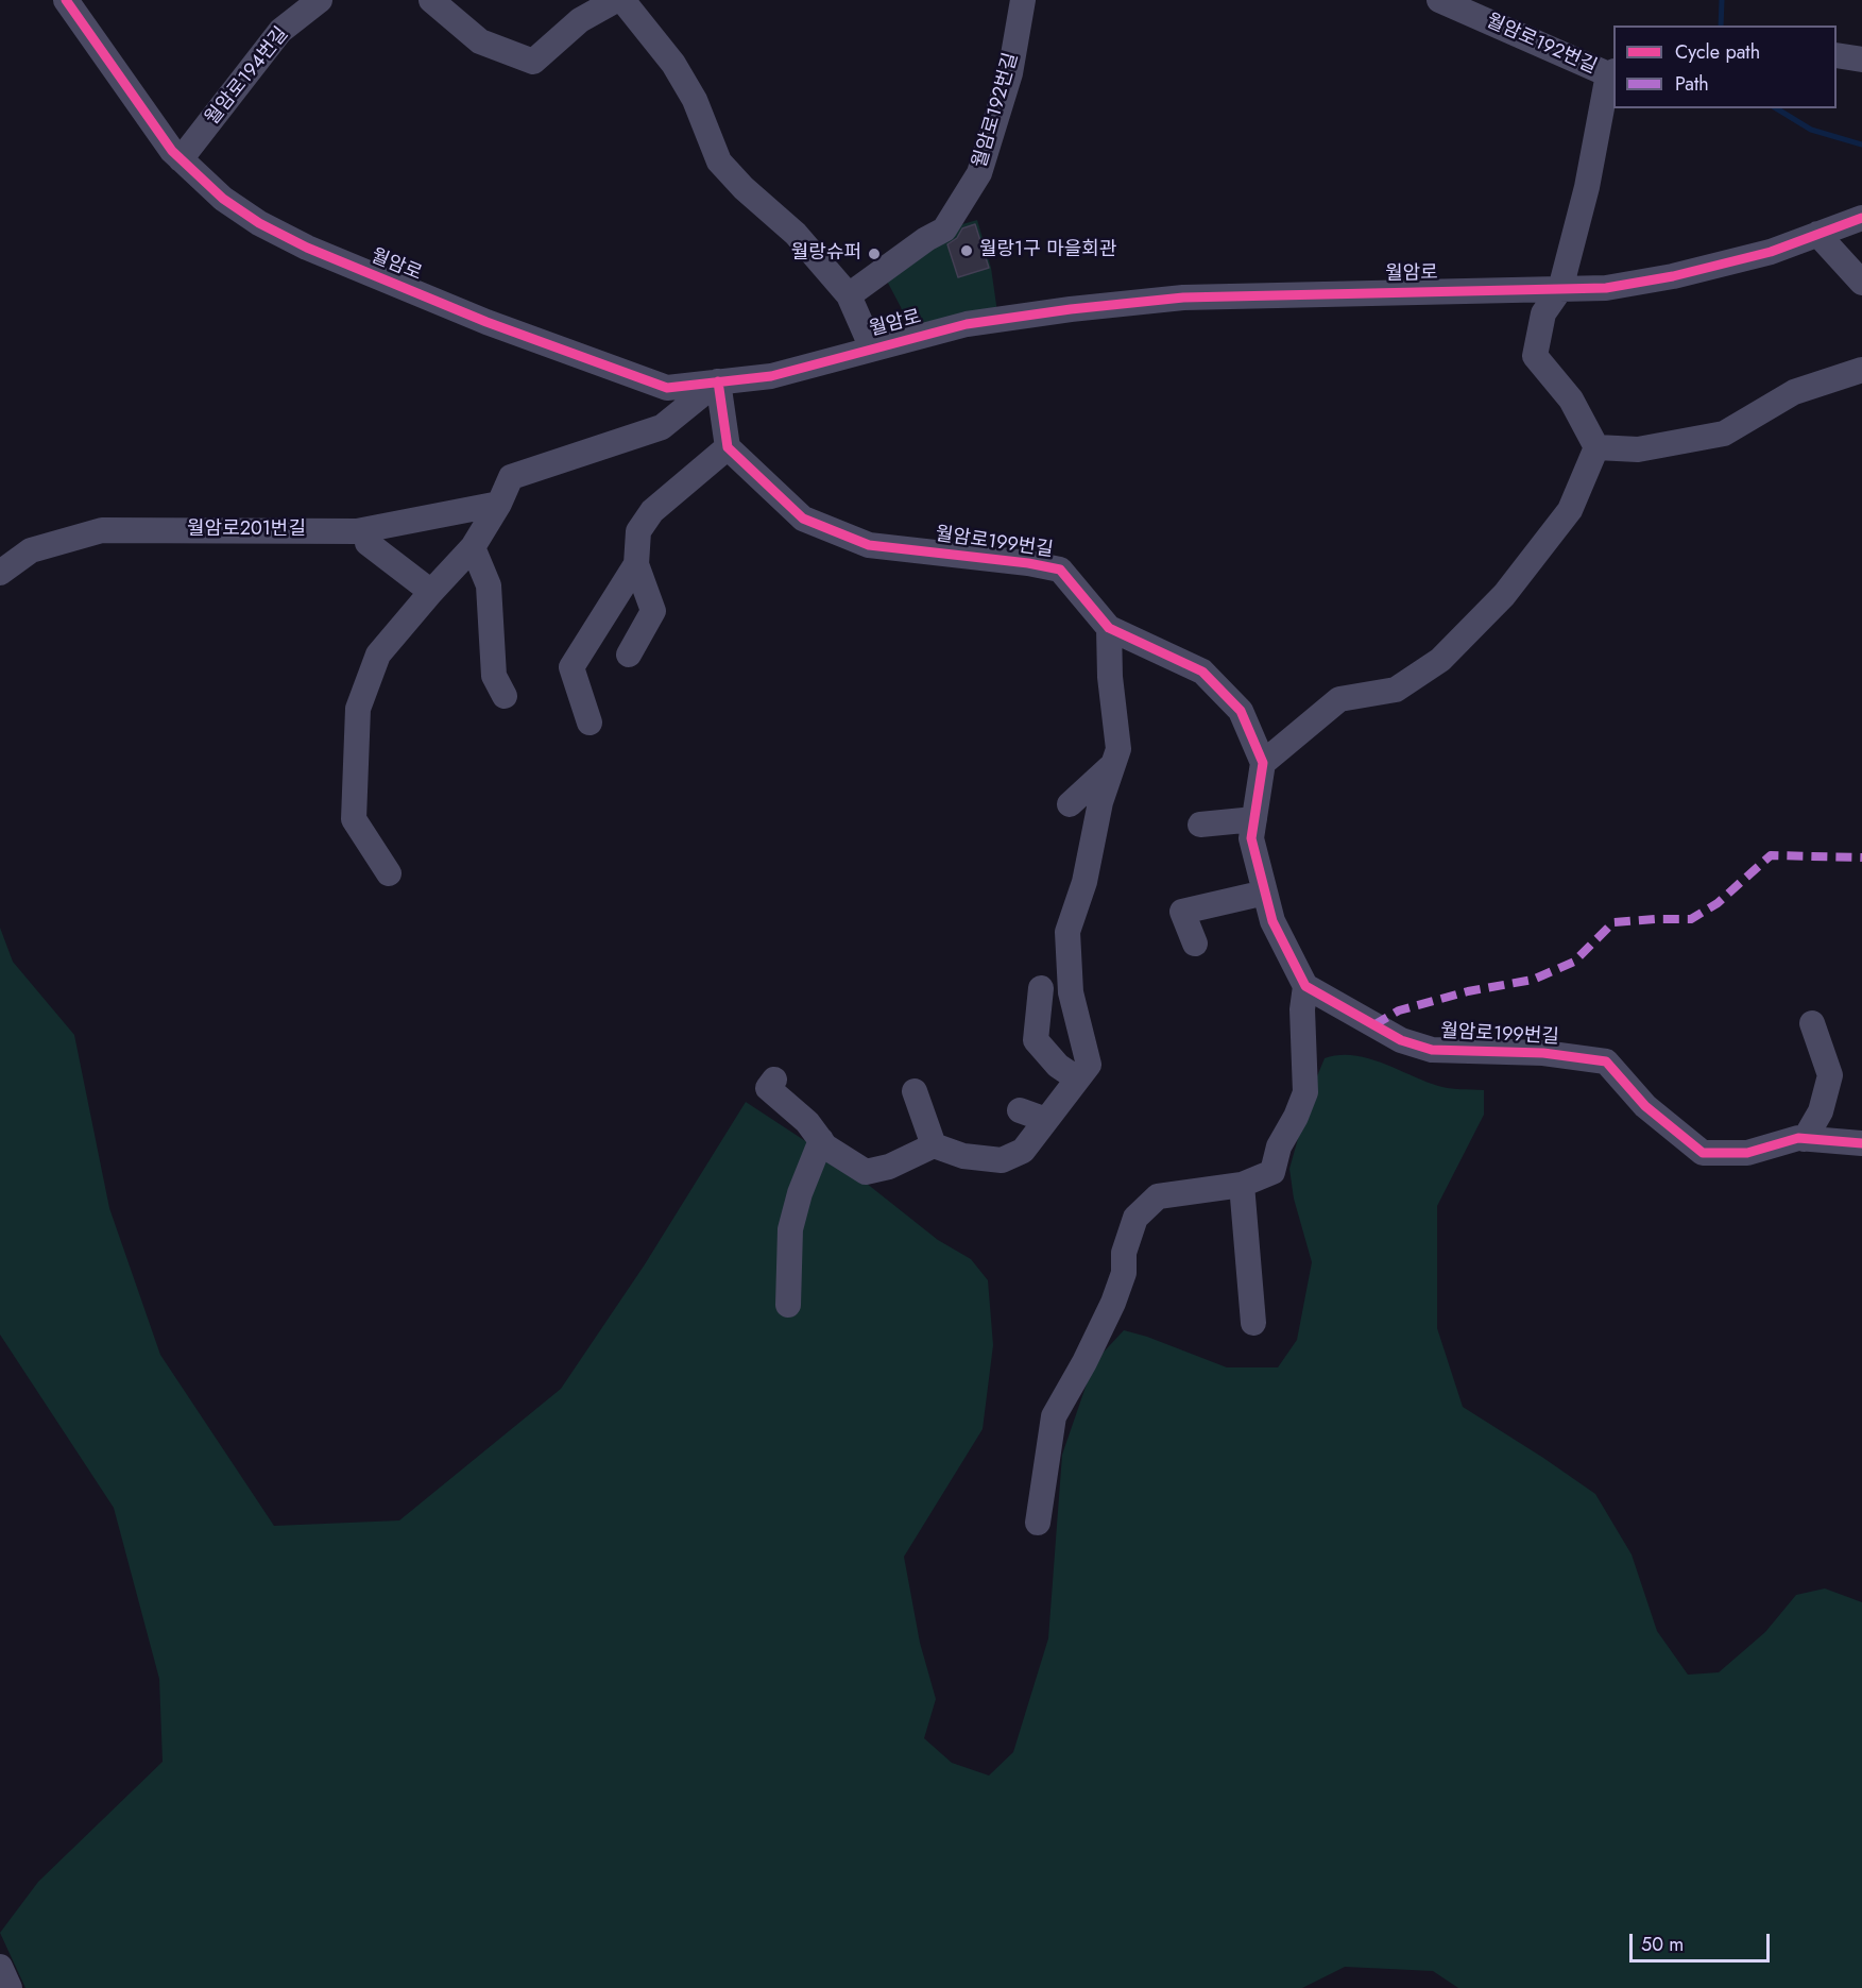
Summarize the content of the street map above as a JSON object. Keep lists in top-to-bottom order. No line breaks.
{"streets":{"street":["월암로192번길","월암로194번길","월암로","월암로201번길","월암로199번길"]},"crossings":[["월암로194번길","월암로"]],"places":["월랑1구 마을회관","월랑슈퍼"],"legend":["Cycle path","Path"],"scale_bar":"50 m"}
